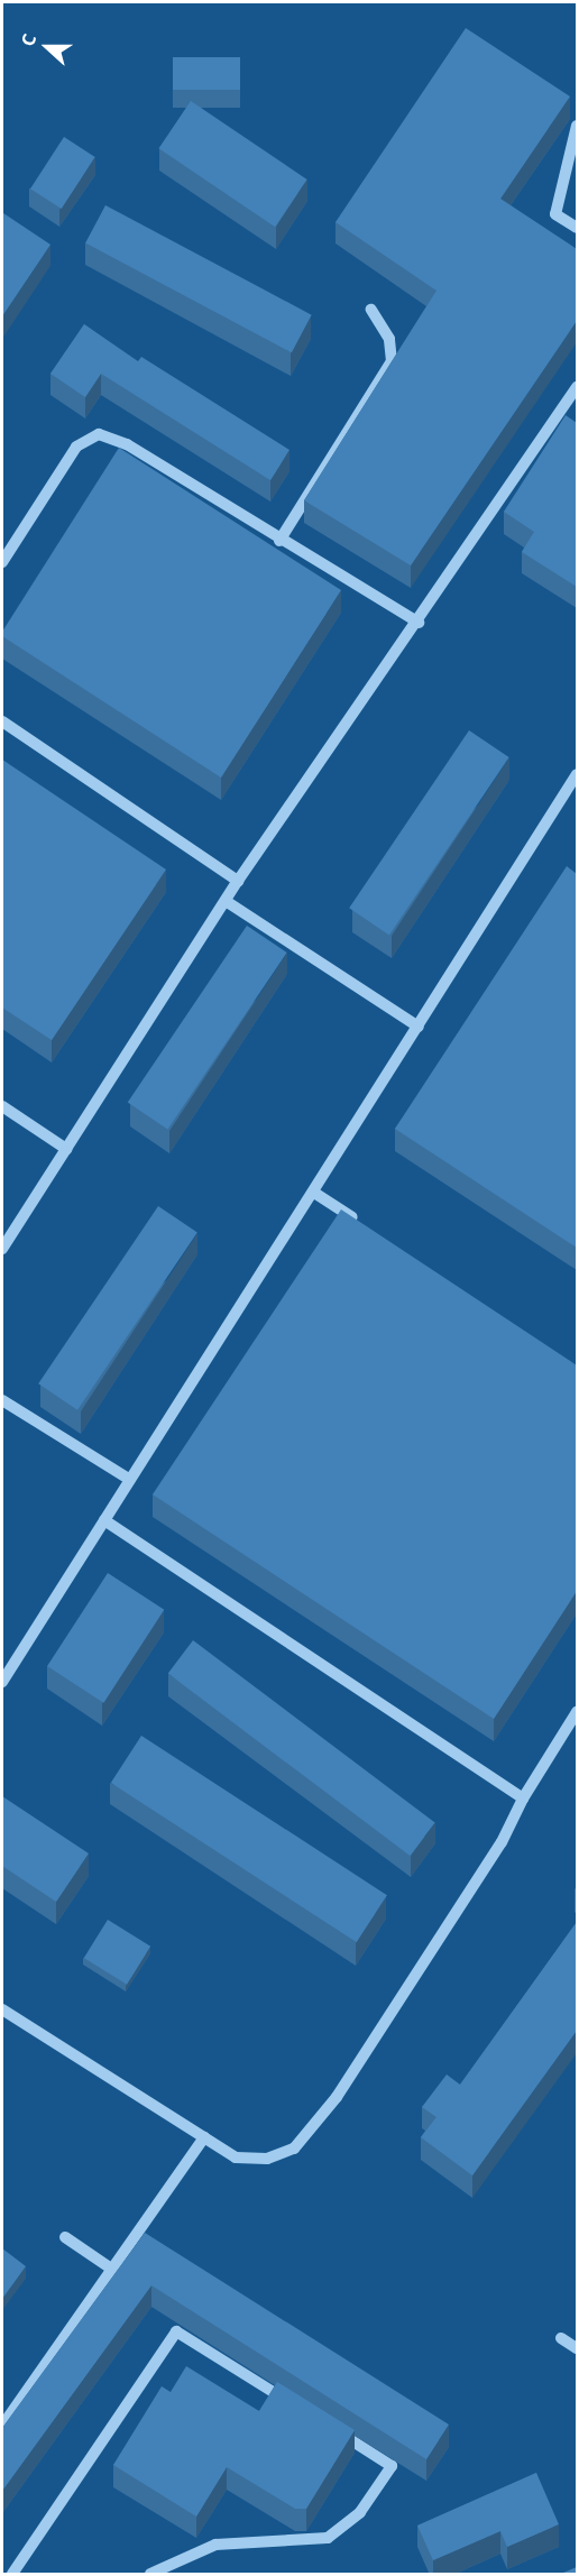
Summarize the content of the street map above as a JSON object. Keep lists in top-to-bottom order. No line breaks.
{"north":"left"}
